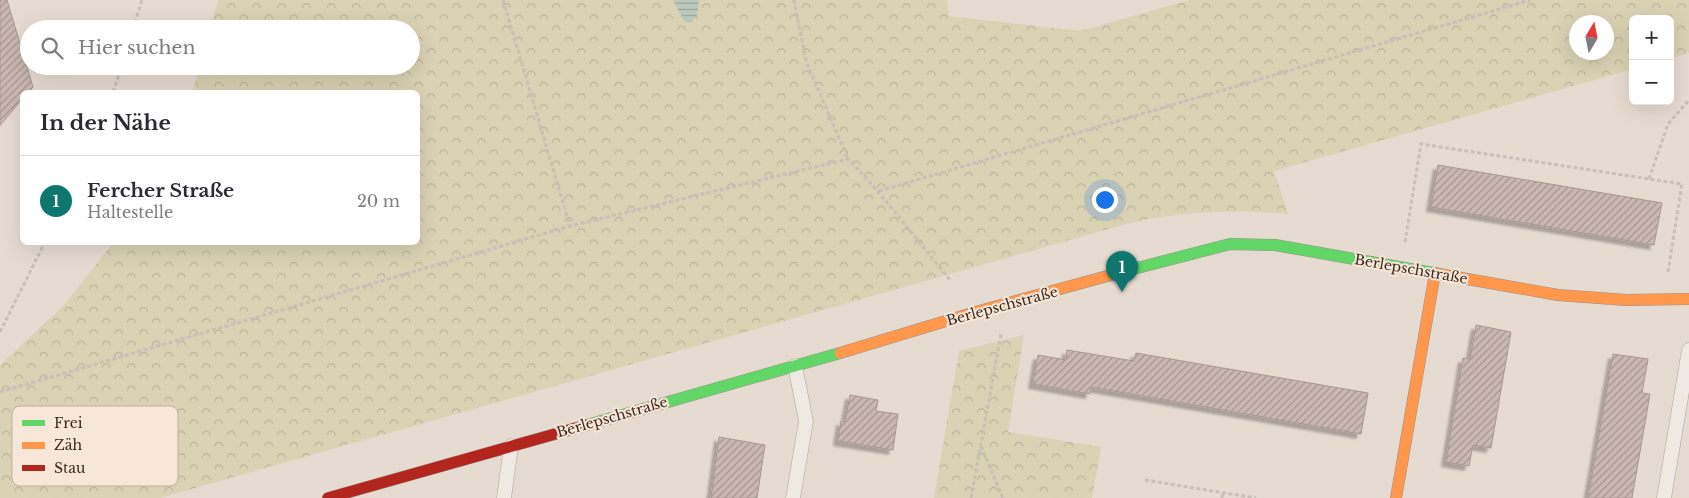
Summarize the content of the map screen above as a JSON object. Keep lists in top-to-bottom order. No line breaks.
{"streets":{"street":["Berlepschstraße"]},"legend":["Frei","Zäh","Stau"],"north":"top","page":{"map_buttons":["+","−"],"search":"Hier suchen","heading":"In der Nähe","list":[{"mark":"1","name":"Fercher Straße","note":"Haltestelle","value":"20 m"}],"pins":"1"}}
